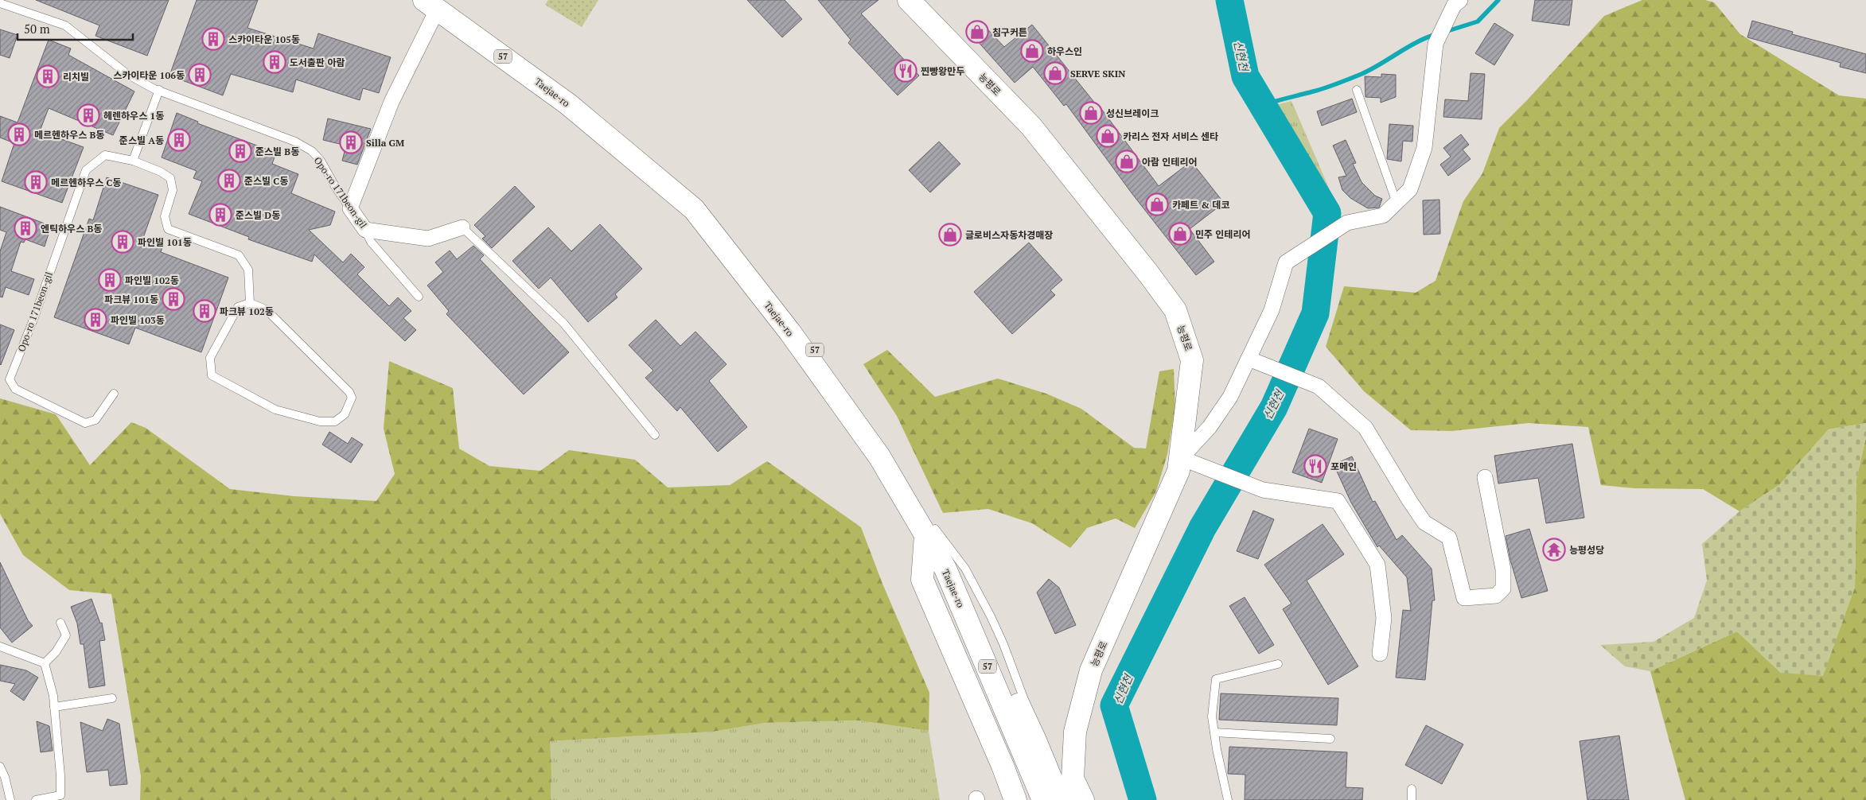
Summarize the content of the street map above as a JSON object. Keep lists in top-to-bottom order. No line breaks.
{"streets":{"main road":["57","능평로","Taejae-ro"],"street":["Opo-ro 171beon-gil"]},"water":["신현천"],"places":{"shop":["침구커튼","하우스인","SERVE SKIN","성신브레이크","카리스 전자 서비스 센타","아람 인테리어","카페트 & 데코","민주 인테리어","글로비스자동차경매장"],"building":["스카이타운 105동","도서출판 아람","스카이타운 106동","리치빌","헤렌하우스 1동","메르헨하우스 B동","준스빌 A동","Silla GM","준스빌 B동","준스빌 C동","메르헨하우스 C동","준스빌 D동","엔틱하우스 B동","파인빌 101동","파인빌 102동","파크뷰 101동","파크뷰 102동","파인빌 103동"],"restaurant":["찐빵왕만두","포메인"],"temple":["능평성당"]},"scale_bar":"50 m"}
